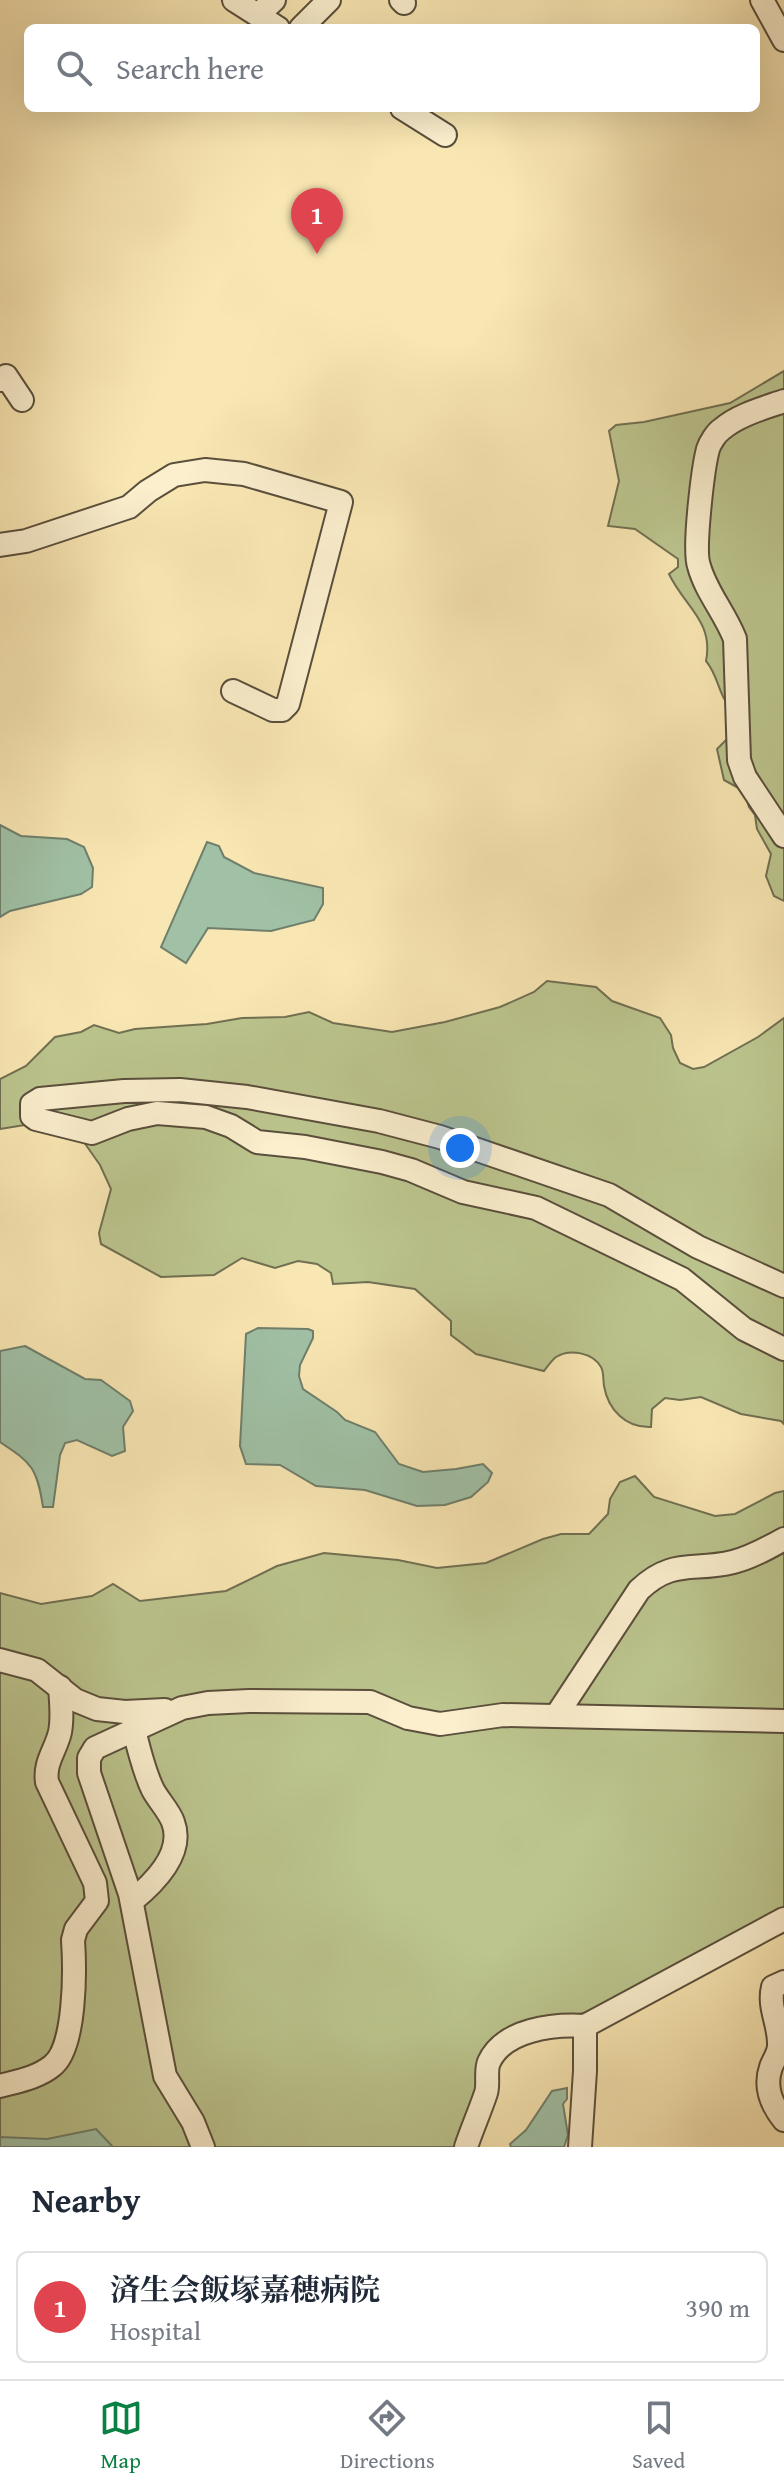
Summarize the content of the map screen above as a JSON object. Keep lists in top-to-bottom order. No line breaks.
{"page":{"search":"Search here","pins":"1","heading":"Nearby","list":[{"mark":"1","name":"済生会飯塚嘉穂病院","note":"Hospital","value":"390 m"}],"nav":["Map","Directions","Saved"]}}
